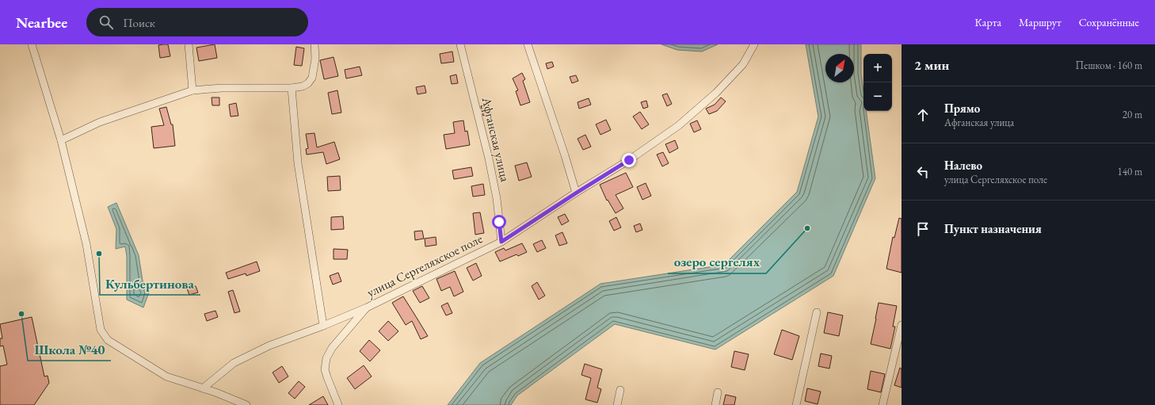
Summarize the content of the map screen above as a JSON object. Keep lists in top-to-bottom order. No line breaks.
{"streets":{"street":["Афганская улица","улица Сергеляхское поле"]},"crossings":[["Афганская улица","улица Сергеляхское поле"]],"places":["озеро сергелях","Кульбертинова","Школа №40"],"north":"top right","page":{"header":"Nearbee","search":"Поиск","nav":["Карта","Маршрут","Сохранённые"],"heading":["2 мин","Пешком · 160 m"],"map_buttons":["+","−"],"list":[["Прямо","Афганская улица","20 m"],["Налево","улица Сергеляхское поле","140 m"],"Пункт назначения"]}}
